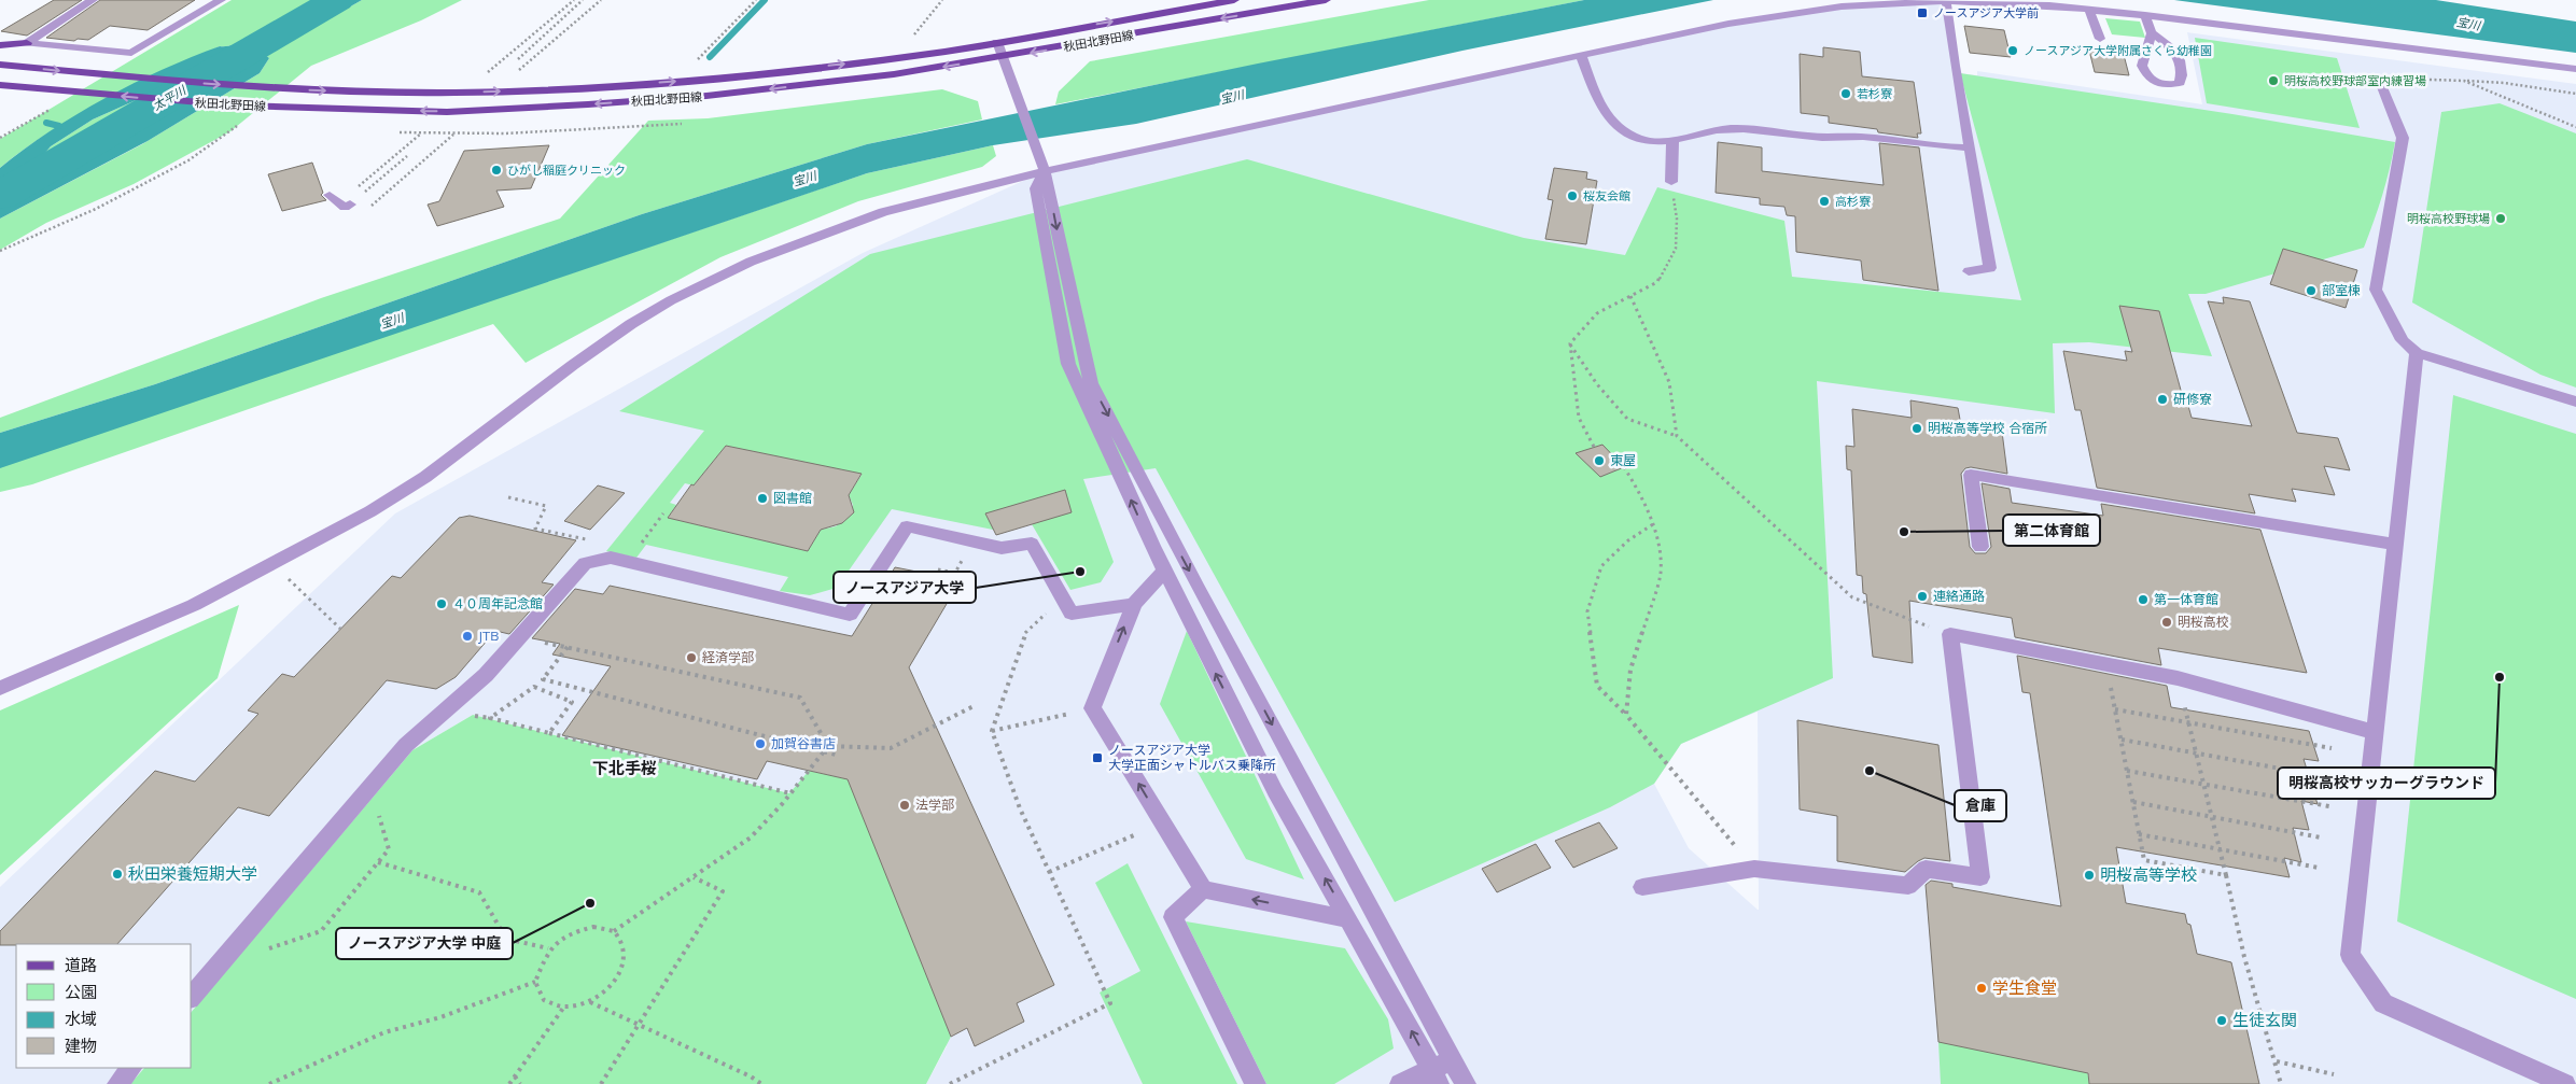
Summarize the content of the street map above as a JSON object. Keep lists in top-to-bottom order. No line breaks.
{"streets":{"main road":["秋田北野田線"]},"districts":["下北手桜"],"water":["宝川","太平川"],"places":{"transit":["ノースアジア大学前","ノースアジア大学 大学正面シャトルバス乗降所"],"other":["ノースアジア大学附属さくら幼稚園","明桜高校野球部室内練習場","若杉寮","ひがし稲庭クリニック","桜友会館","高杉寮","明桜高校野球場","部室棟","研修寮","明桜高等学校 合宿所","東屋","図書館","第二体育館","ノースアジア大学","連絡通路","第一体育館","４０周年記念館","明桜高校","JTB","経済学部","明桜高校サッカーグラウンド","加賀谷書店","倉庫","法学部","秋田栄養短期大学","明桜高等学校","ノースアジア大学 中庭","学生食堂","生徒玄関"]},"legend":["道路","公園","水域","建物"]}
